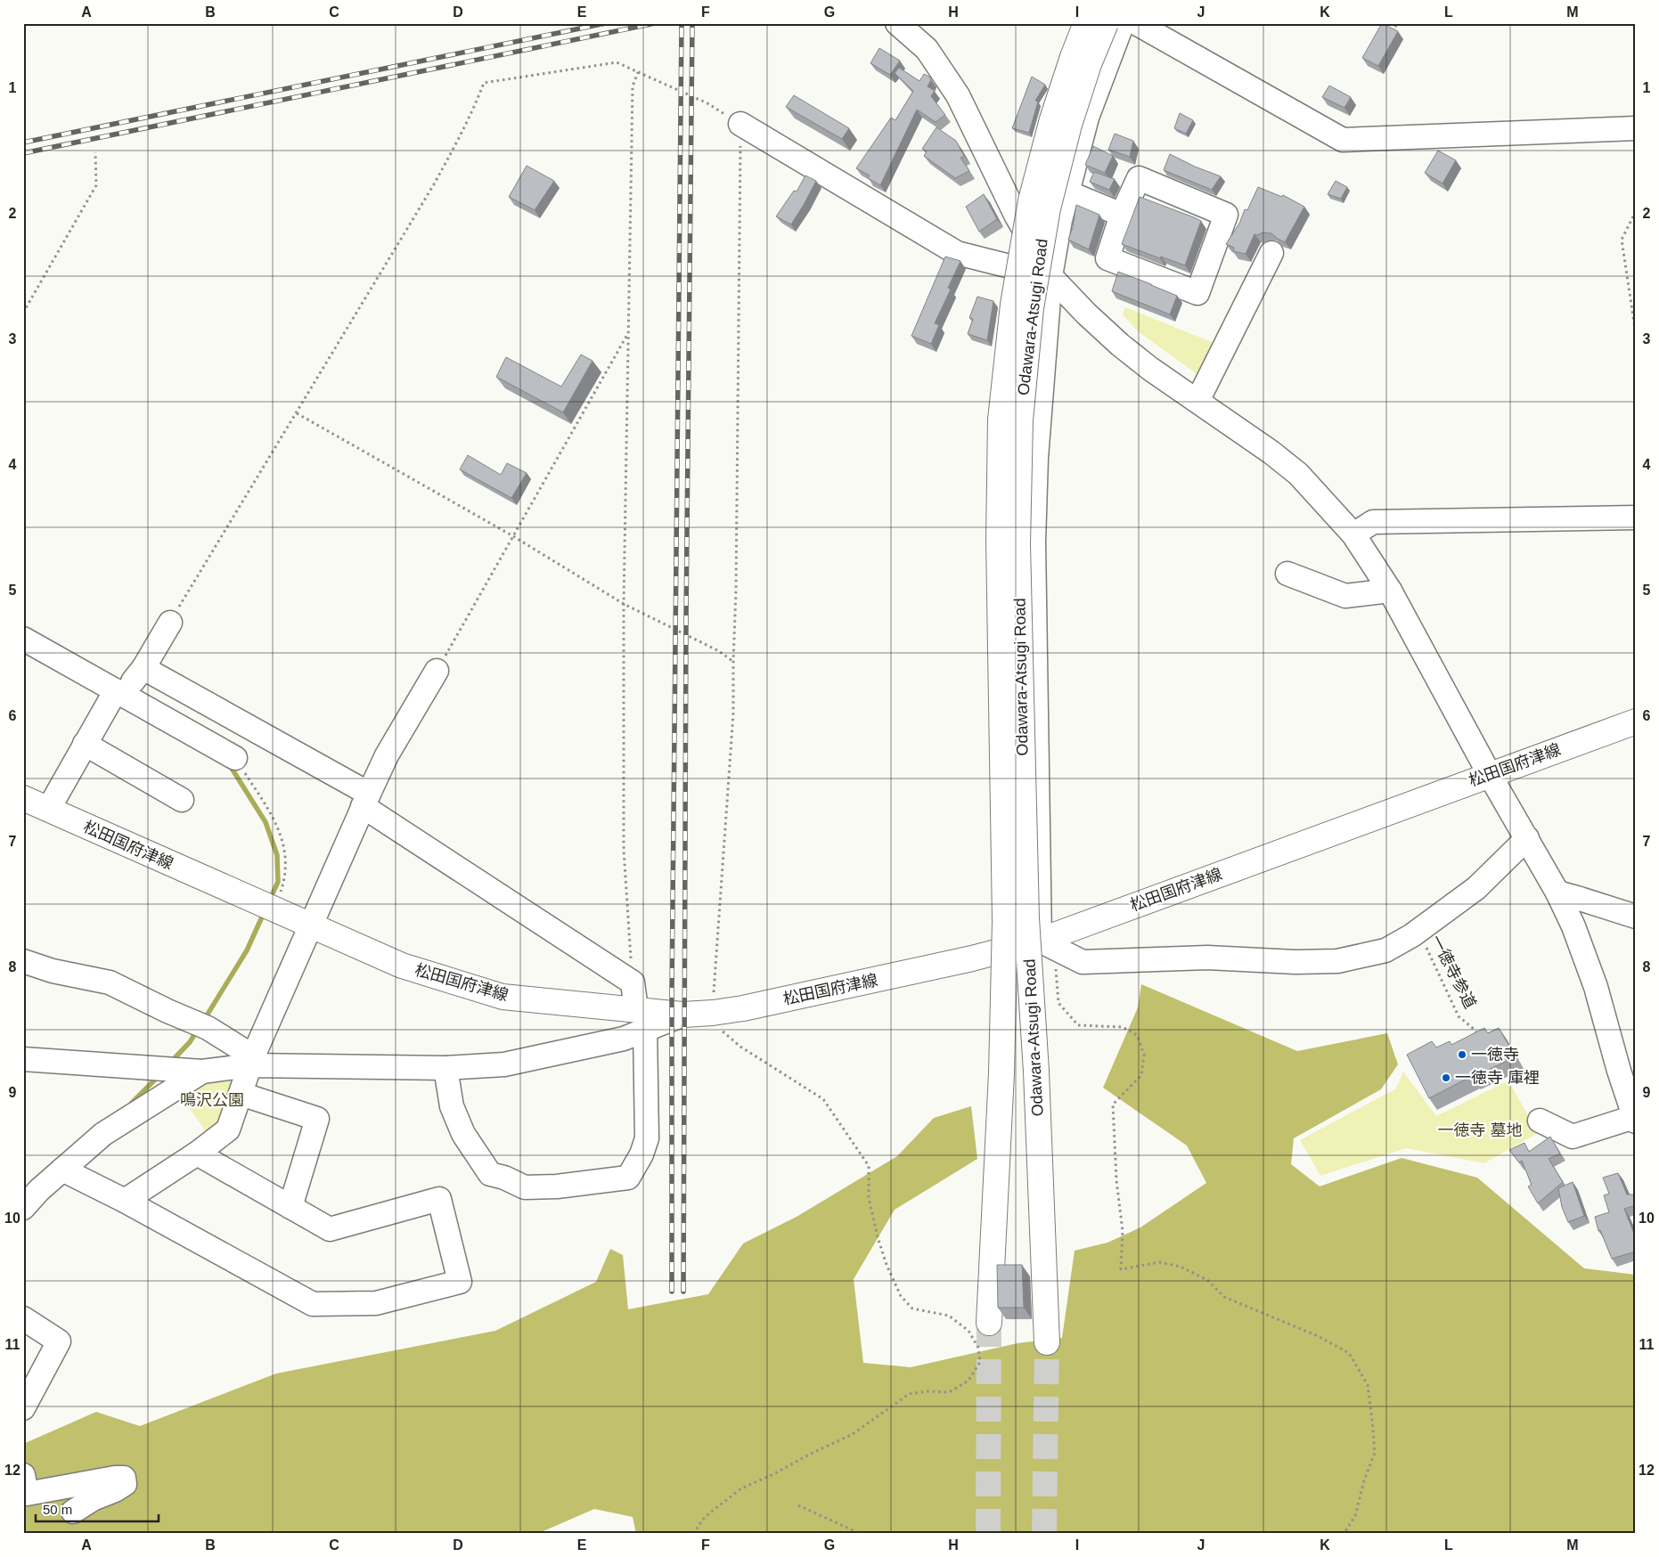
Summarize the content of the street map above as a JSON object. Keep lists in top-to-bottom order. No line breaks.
{"streets":{"main road":["Odawara-Atsugi Road","松田国府津線"],"path":["一徳寺参道"]},"parks":["鳴沢公園","一徳寺 墓地"],"places":["一徳寺","一徳寺 庫裡"],"scale_bar":"50 m","grid":{"columns":["A","B","C","D","E","F","G","H","I","J","K","L","M"],"rows":["1","2","3","4","5","6","7","8","9","10","11","12"]}}
